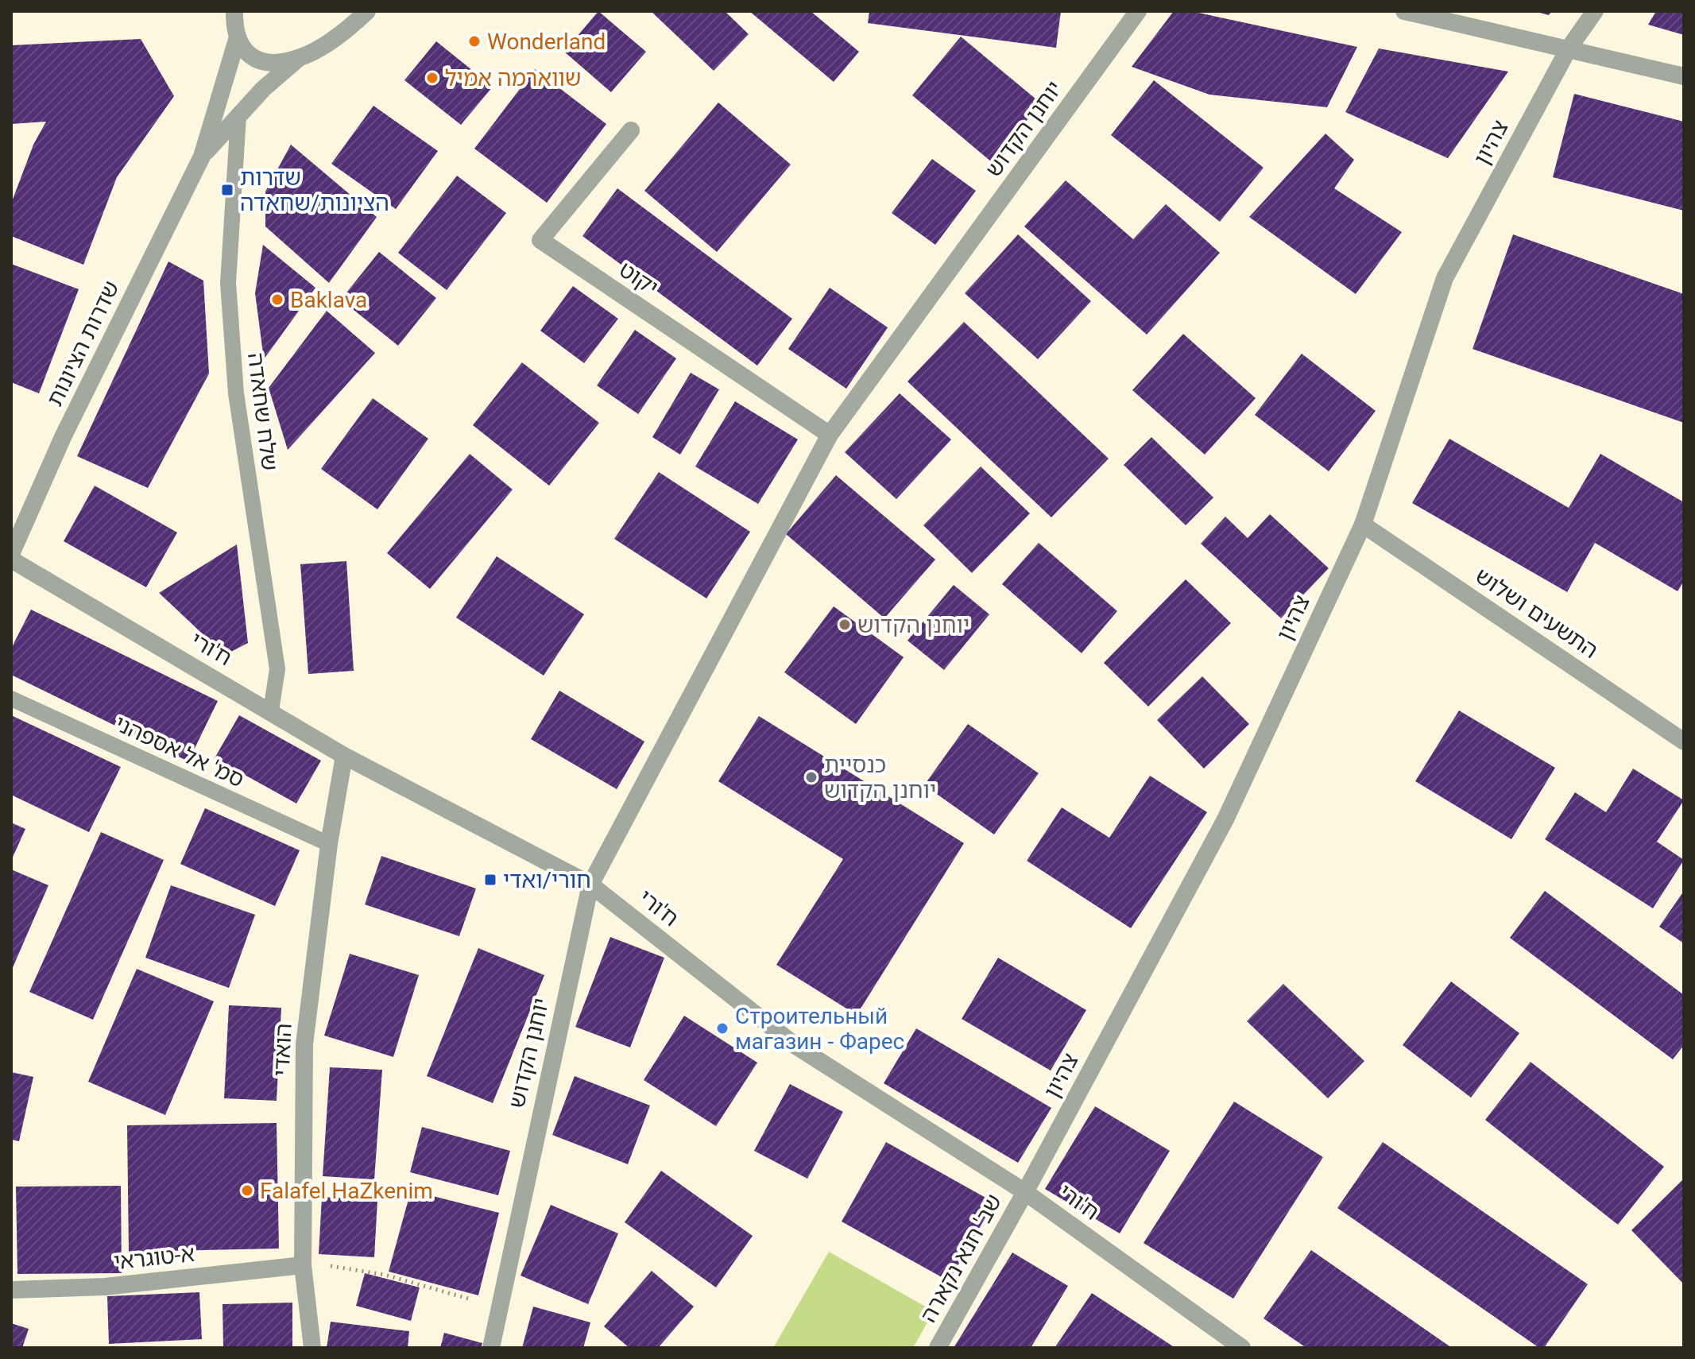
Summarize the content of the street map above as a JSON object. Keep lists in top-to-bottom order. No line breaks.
{"streets":{"street":["יוחנן הקדוש","צהיון","יקוט","שדרות הציונות","התשעים ושלוש","ח'ורי","הואדי","א-טוגראי","שב' חנא נקארה"],"lane":["שלח שחאדה","סמ' אל אספהני"]},"crossings":[["יוחנן הקדוש","יקוט"],["יוחנן הקדוש","ח'ורי"],["צהיון","התשעים ושלוש"],["צהיון","ח'ורי"],["צהיון","שב' חנא נקארה"],["שדרות הציונות","שלח שחאדה"],["שלח שחאדה","ח'ורי"],["ח'ורי","הואדי"],["ח'ורי","שב' חנא נקארה"],["סמ' אל אספהני","הואדי"],["הואדי","א-טוגראי"]],"places":{"other":["Wonderland","שווארמה אמיל","Baklava","יוחנן הקדוש","כנסיית יוחנן הקדוש","Строительный магазин - Фарес","Falafel HaZkenim"],"transit":["שדרות הציונות/שחאדה","חורי/ואדי"]}}
